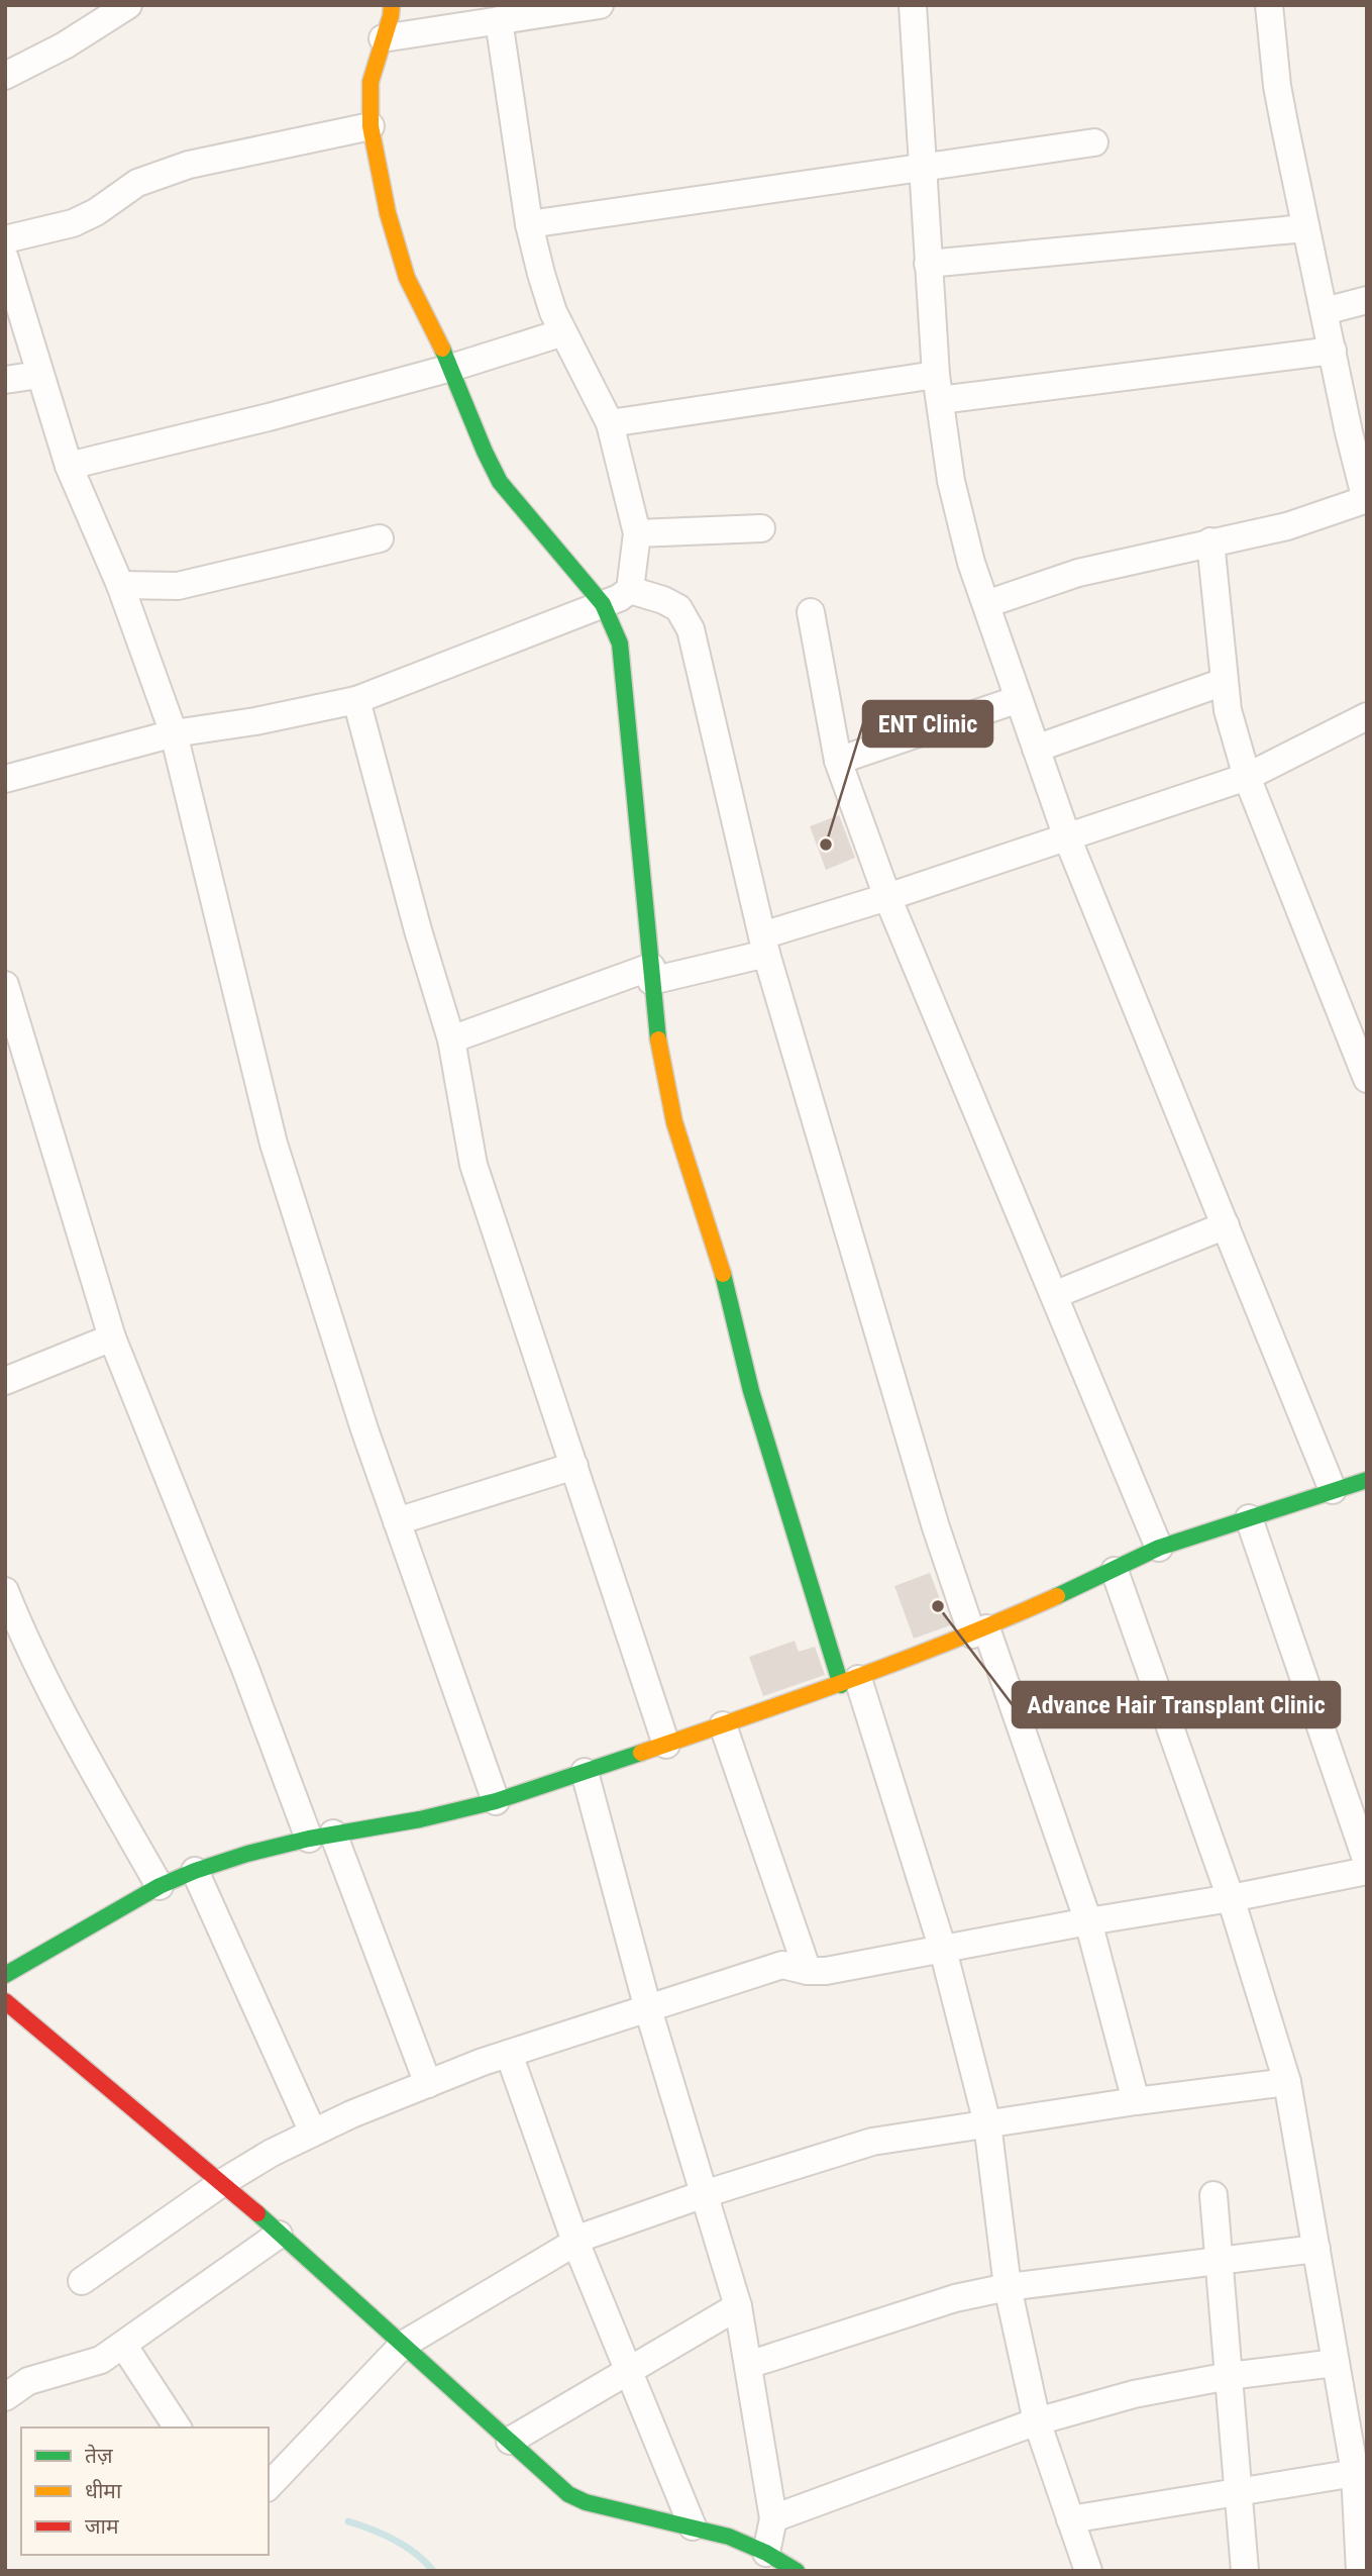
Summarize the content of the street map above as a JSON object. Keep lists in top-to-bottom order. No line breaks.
{"places":["ENT Clinic","Advance Hair Transplant Clinic"],"legend":["तेज़","धीमा","जाम"]}
